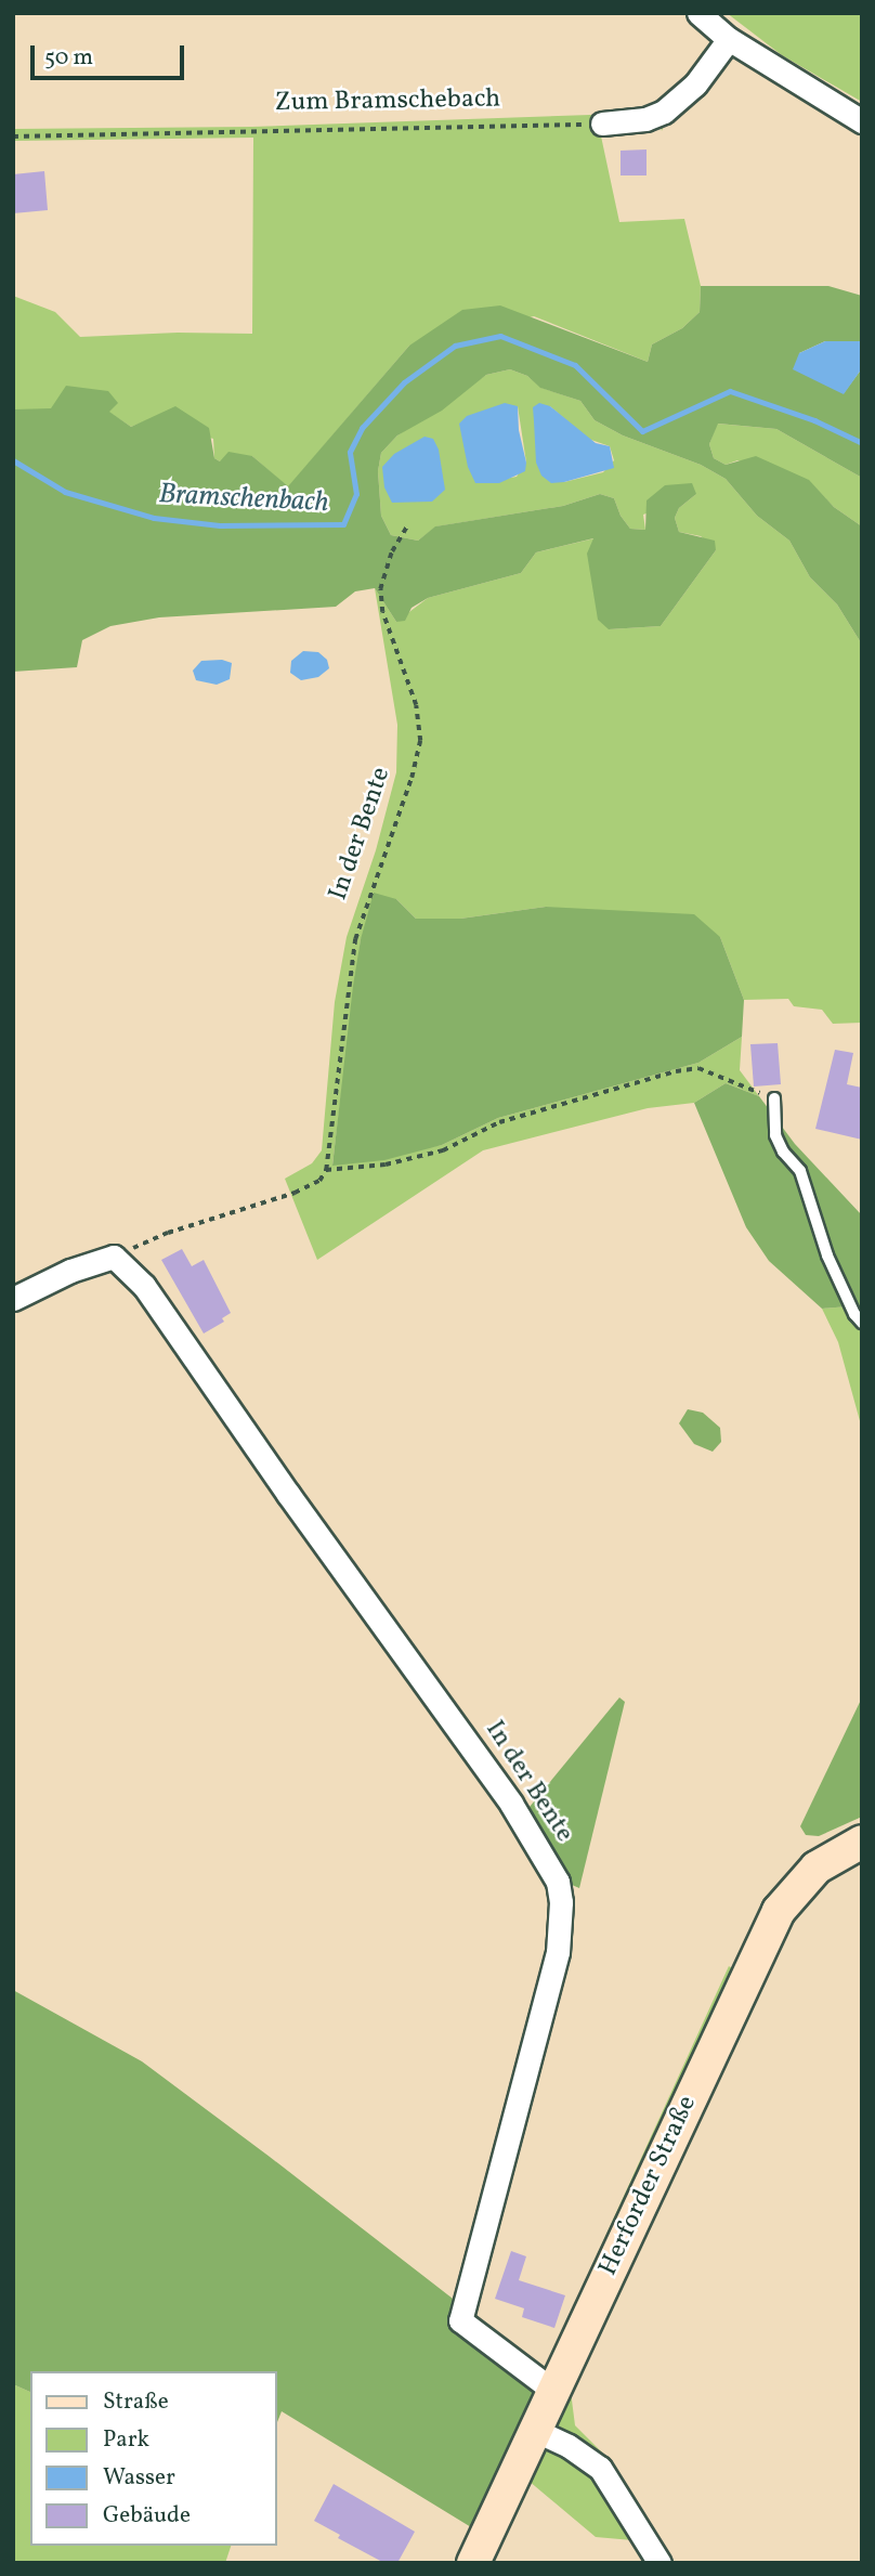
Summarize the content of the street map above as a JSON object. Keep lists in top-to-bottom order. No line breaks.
{"streets":{"main road":["Herforder Straße"],"street":["In der Bente"],"path":["Zum Bramschebach"]},"crossings":[["In der Bente","Herforder Straße"]],"water":["Bramschenbach"],"legend":["Straße","Park","Wasser","Gebäude"],"scale_bar":"50 m"}
